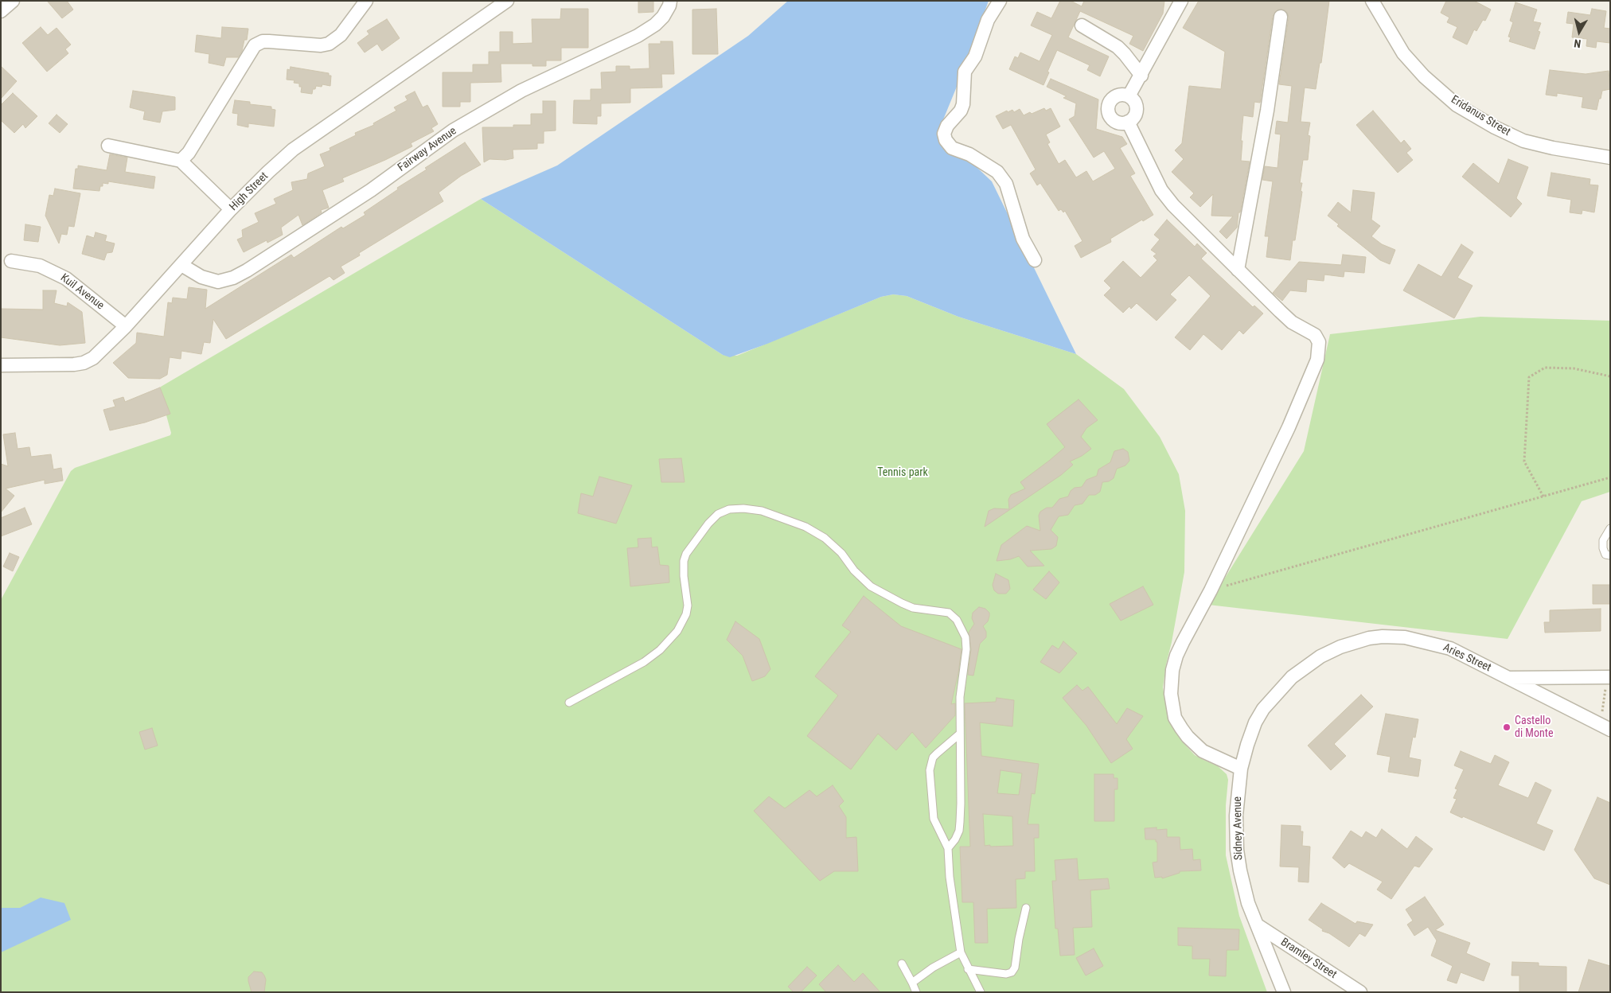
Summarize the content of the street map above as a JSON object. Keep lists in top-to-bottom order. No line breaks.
{"streets":{"street":["Eridanus Street","Fairway Avenue","High Street","Kuil Avenue","Aries Street","Sidney Avenue","Bramley Street"]},"crossings":[["Fairway Avenue","High Street"],["High Street","Kuil Avenue"],["Aries Street","Sidney Avenue"],["Sidney Avenue","Bramley Street"]],"parks":["Tennis park"],"places":["Castello di Monte"],"north":"bottom"}
